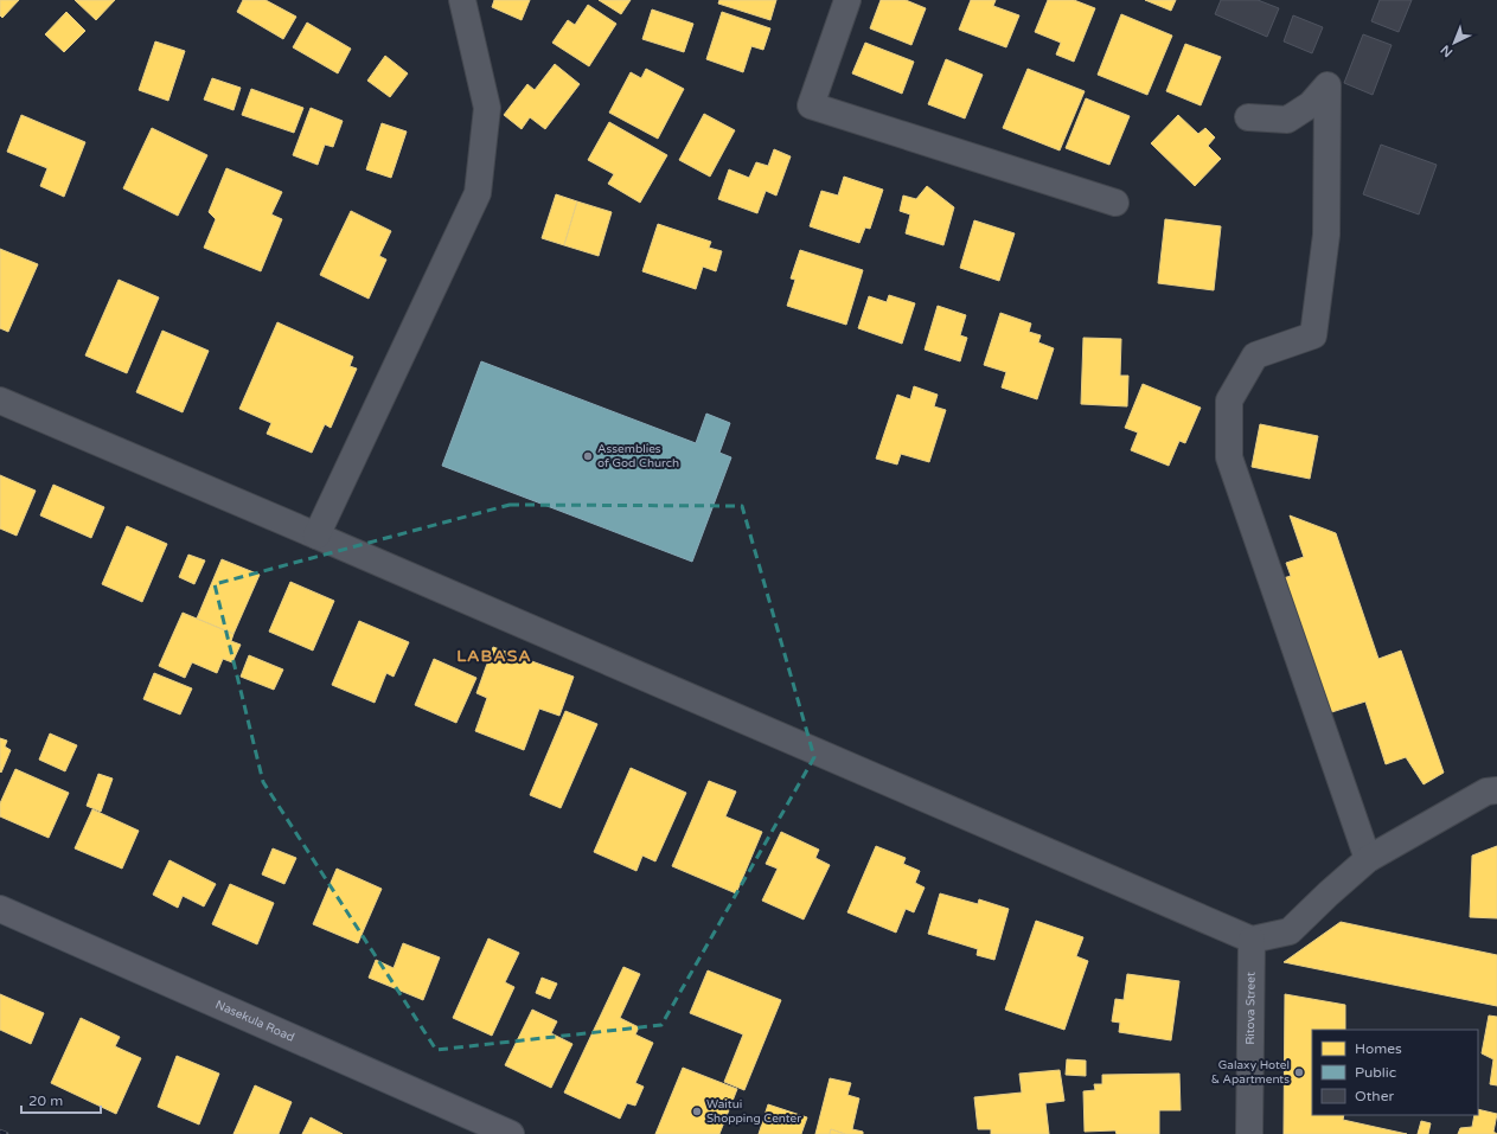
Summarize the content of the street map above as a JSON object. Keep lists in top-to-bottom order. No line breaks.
{"streets":{"main road":["Nasekula Road"],"street":["Ritova Street"]},"districts":["LABASA"],"places":["Assemblies of God Church","Galaxy Hotel & Apartments","Waitui Shopping Center"],"legend":["Homes","Public","Other"],"scale_bar":"20 m","north":"bottom left"}
